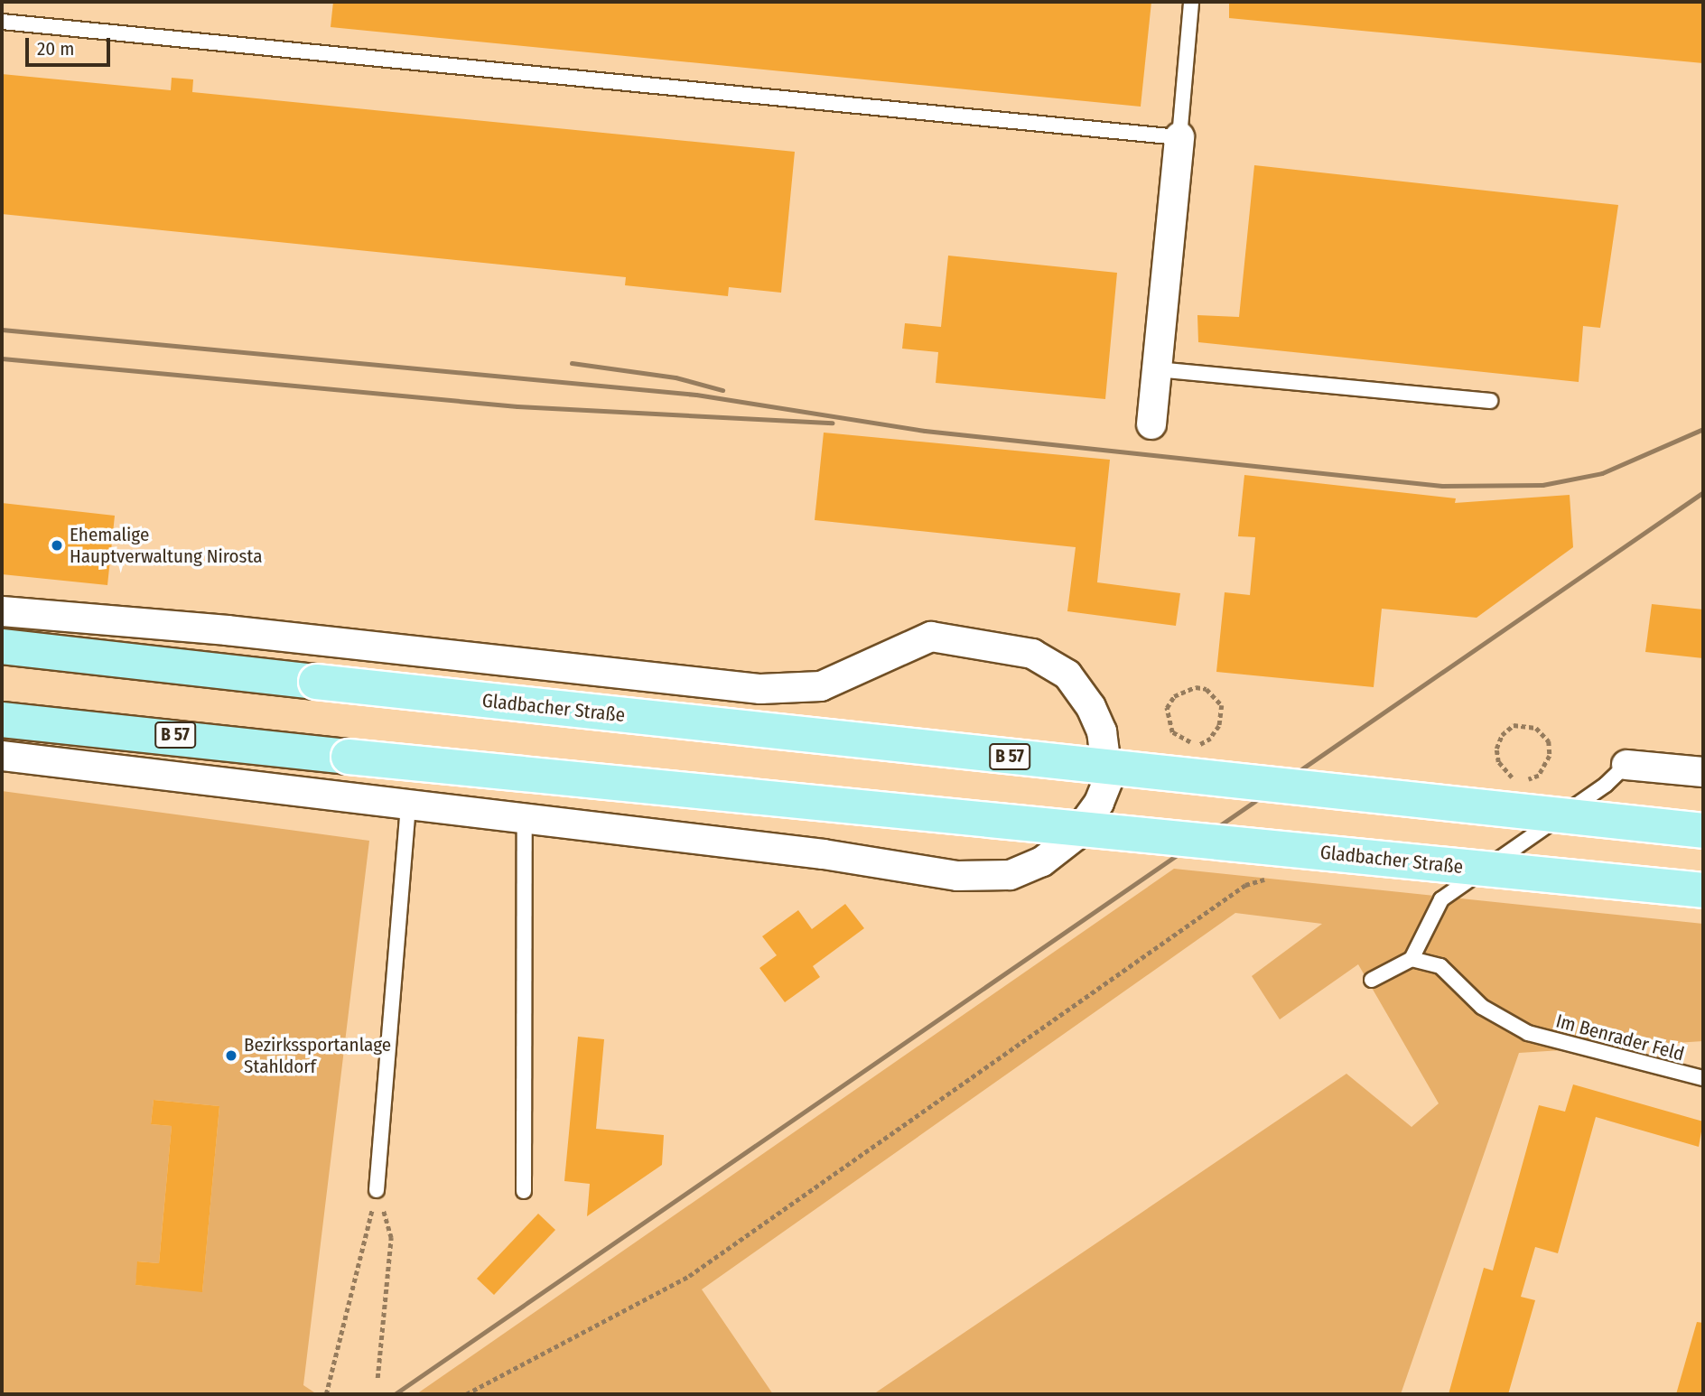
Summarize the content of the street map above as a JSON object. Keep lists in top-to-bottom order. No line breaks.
{"streets":{"main road":["Gladbacher Straße","B 57"],"lane":["Im Benrader Feld"]},"places":["Ehemalige Hauptverwaltung Nirosta","Bezirkssportanlage Stahldorf"],"scale_bar":"20 m"}
